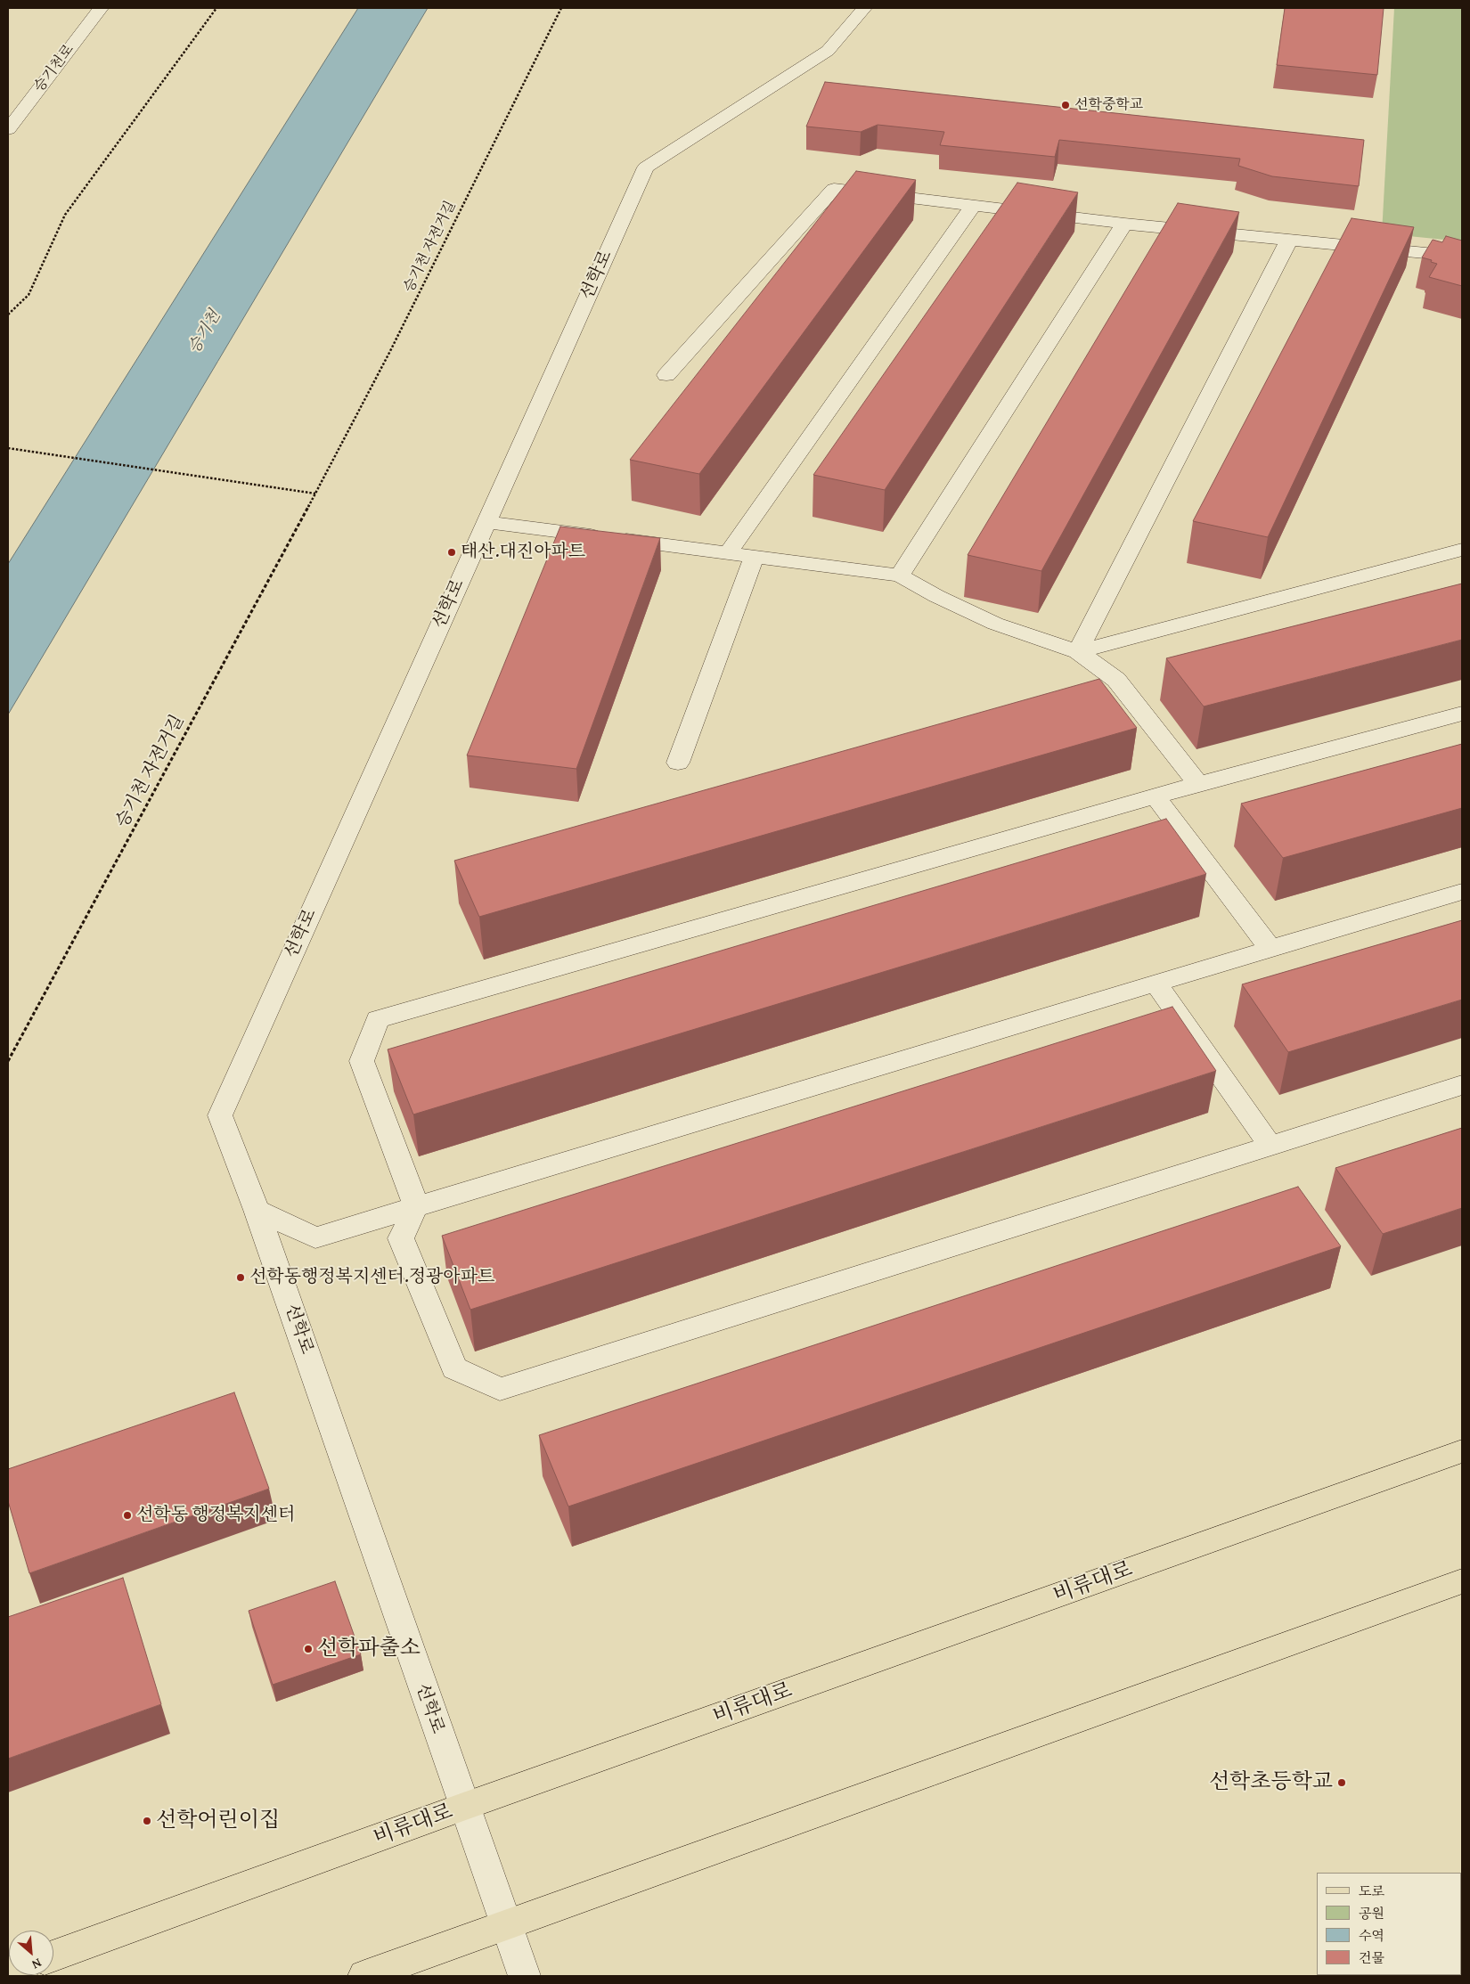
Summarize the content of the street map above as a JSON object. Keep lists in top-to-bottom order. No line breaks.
{"streets":{"main road":["비류대로"],"street":["승기천로","선학로"],"path":["승기천 자전거길"]},"crossings":[["선학로","비류대로"]],"water":["승기천"],"places":["선학중학교","태산.대진아파트","선학동행정복지센터.정광아파트","선학동 행정복지센터","선학파출소","선학초등학교","선학어린이집"],"legend":["도로","공원","수역","건물"],"north":"bottom right"}
